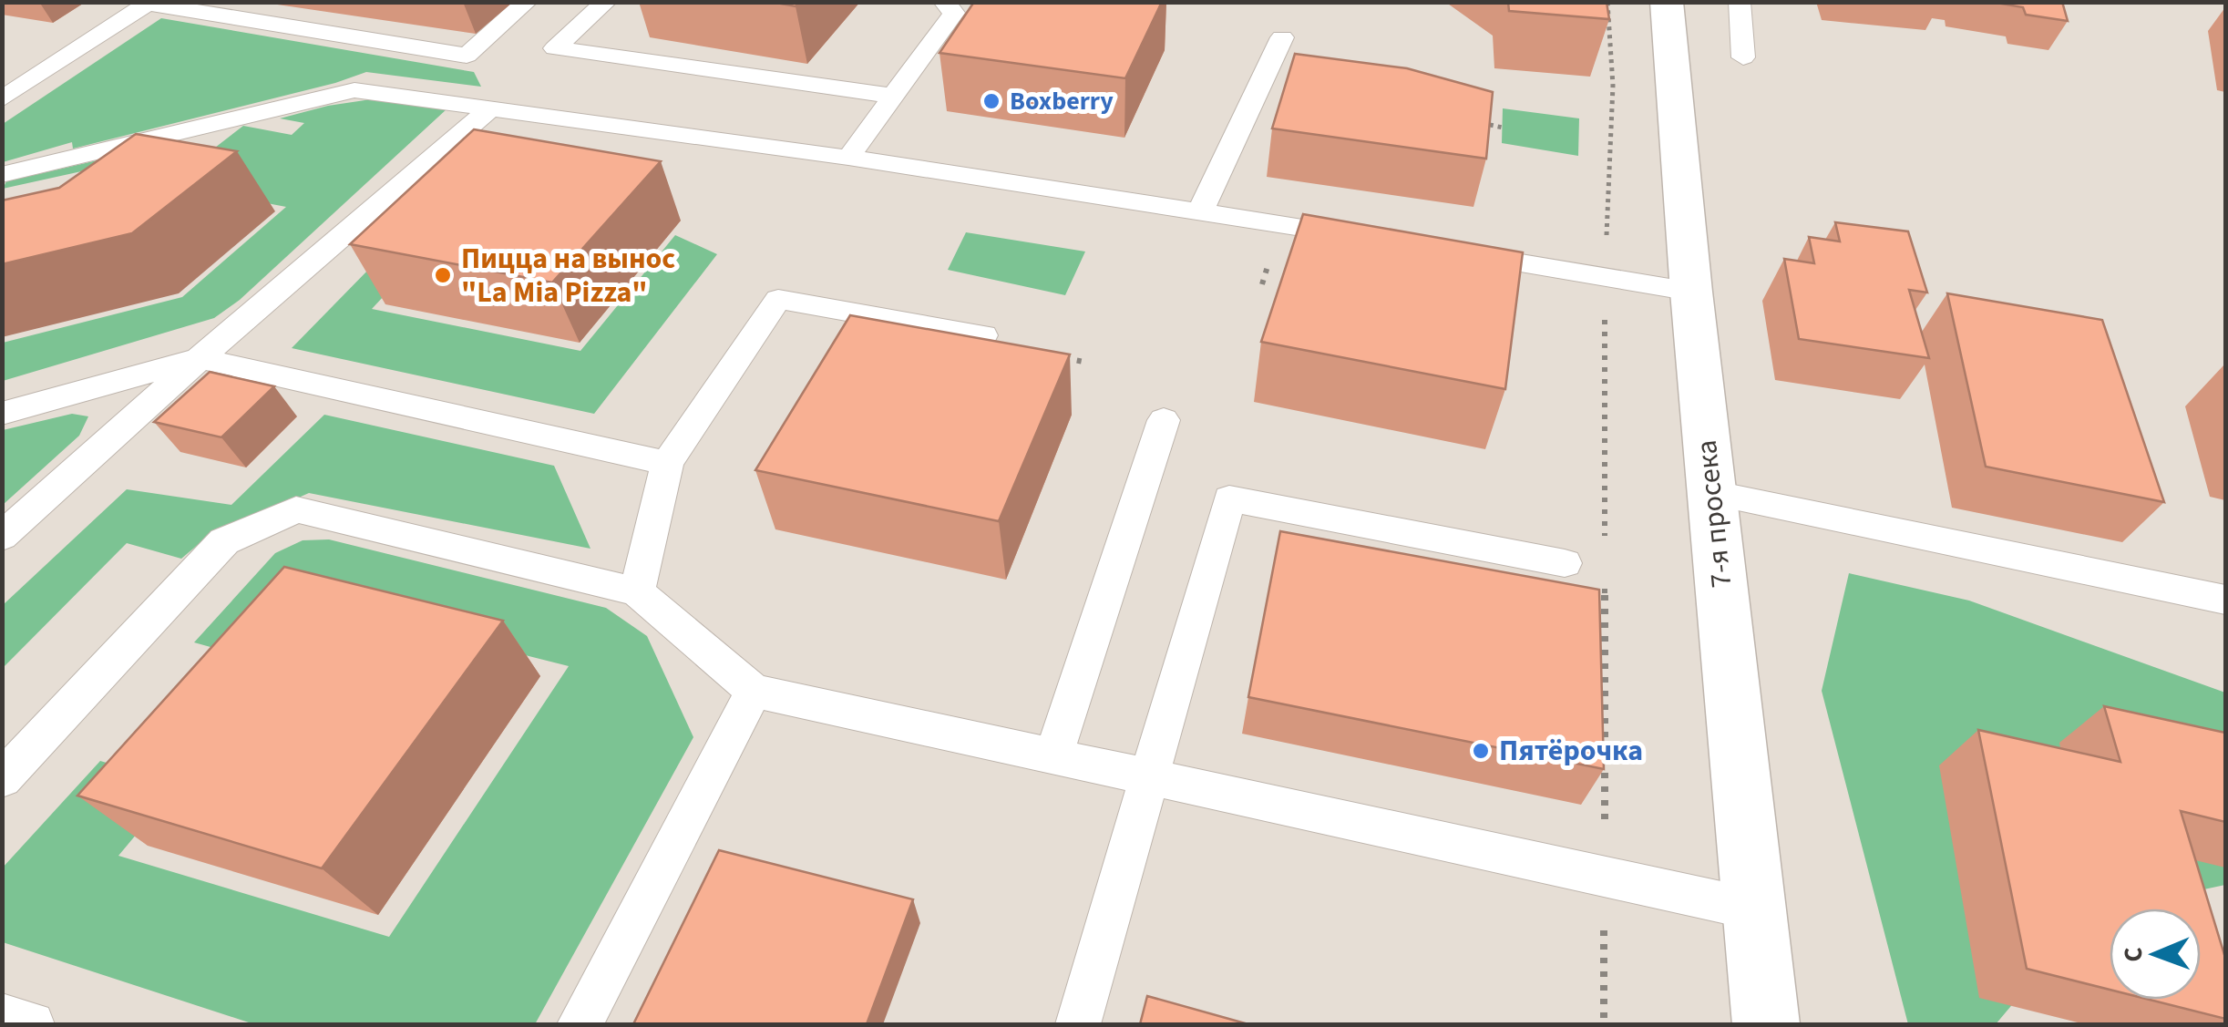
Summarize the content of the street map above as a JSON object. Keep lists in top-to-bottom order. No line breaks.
{"streets":{"street":["7-я просека"]},"places":["Boxberry","Пицца на вынос \"La Mia Pizza\"","Пятёрочка"],"north":"left"}
